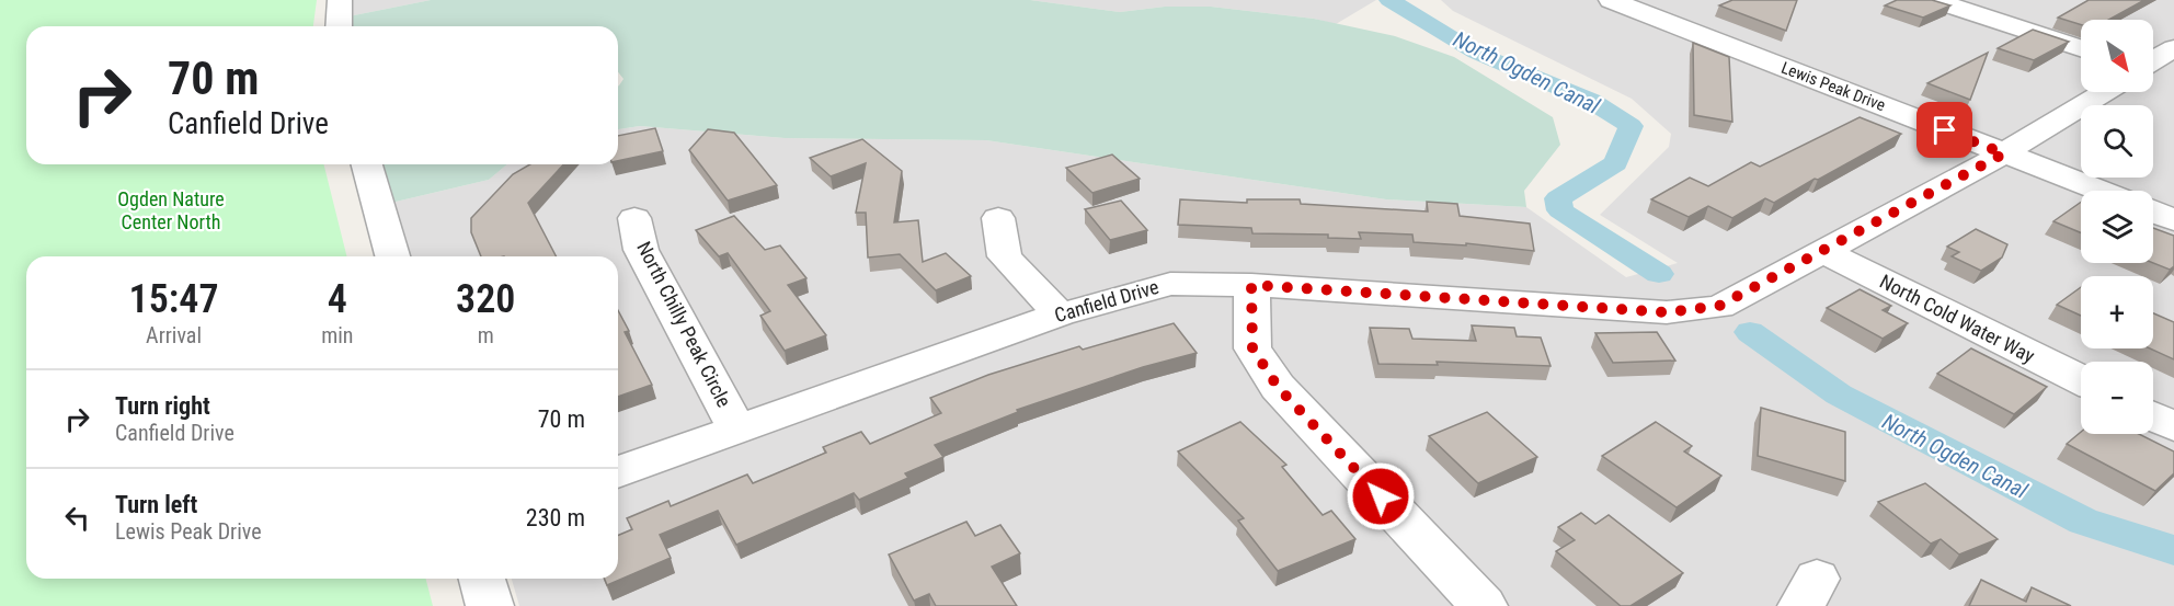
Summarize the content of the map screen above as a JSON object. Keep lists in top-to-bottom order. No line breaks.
{"streets":{"street":["Lewis Peak Drive","Canfield Drive","North Cold Water Way","North Chilly Peak Circle"]},"crossings":[["Lewis Peak Drive","Canfield Drive"],["Canfield Drive","North Cold Water Way"],["Canfield Drive","North Chilly Peak Circle"]],"water":["North Ogden Canal"],"parks":["Ogden Nature Center North"],"north":"bottom right","page":{"map_buttons":["+","−"],"turn":["70 m","Canfield Drive"],"eta":["15:47","Arrival","4","min","320","m"],"list":[{"name":"Turn right","note":"Canfield Drive","value":"70 m"},{"name":"Turn left","note":"Lewis Peak Drive","value":"230 m"}]}}
